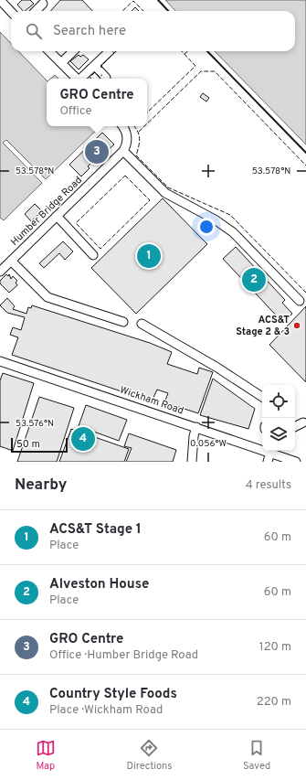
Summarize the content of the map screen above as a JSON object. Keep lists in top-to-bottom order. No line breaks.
{"streets":{"street":["Humber Bridge Road","Wickham Road"]},"places":["ACS&T Stage 2 & 3"],"scale_bar":"50 m","page":{"search":"Search here","popup":["GRO Centre","Office"],"pins":["3","1","2","4"],"scale":"50 m","heading":["Nearby","4 results"],"list":[{"mark":"1","name":"ACS&T Stage 1","note":"Place","value":"60 m"},{"mark":"2","name":"Alveston House","note":"Place","value":"60 m"},{"mark":"3","name":"GRO Centre","note":"Office · Humber Bridge Road","value":"120 m"},{"mark":"4","name":"Country Style Foods","note":"Place · Wickham Road","value":"220 m"}],"nav":["Map","Directions","Saved"]},"coordinates":["53.578°N","53.576°N","0.056°W"]}
